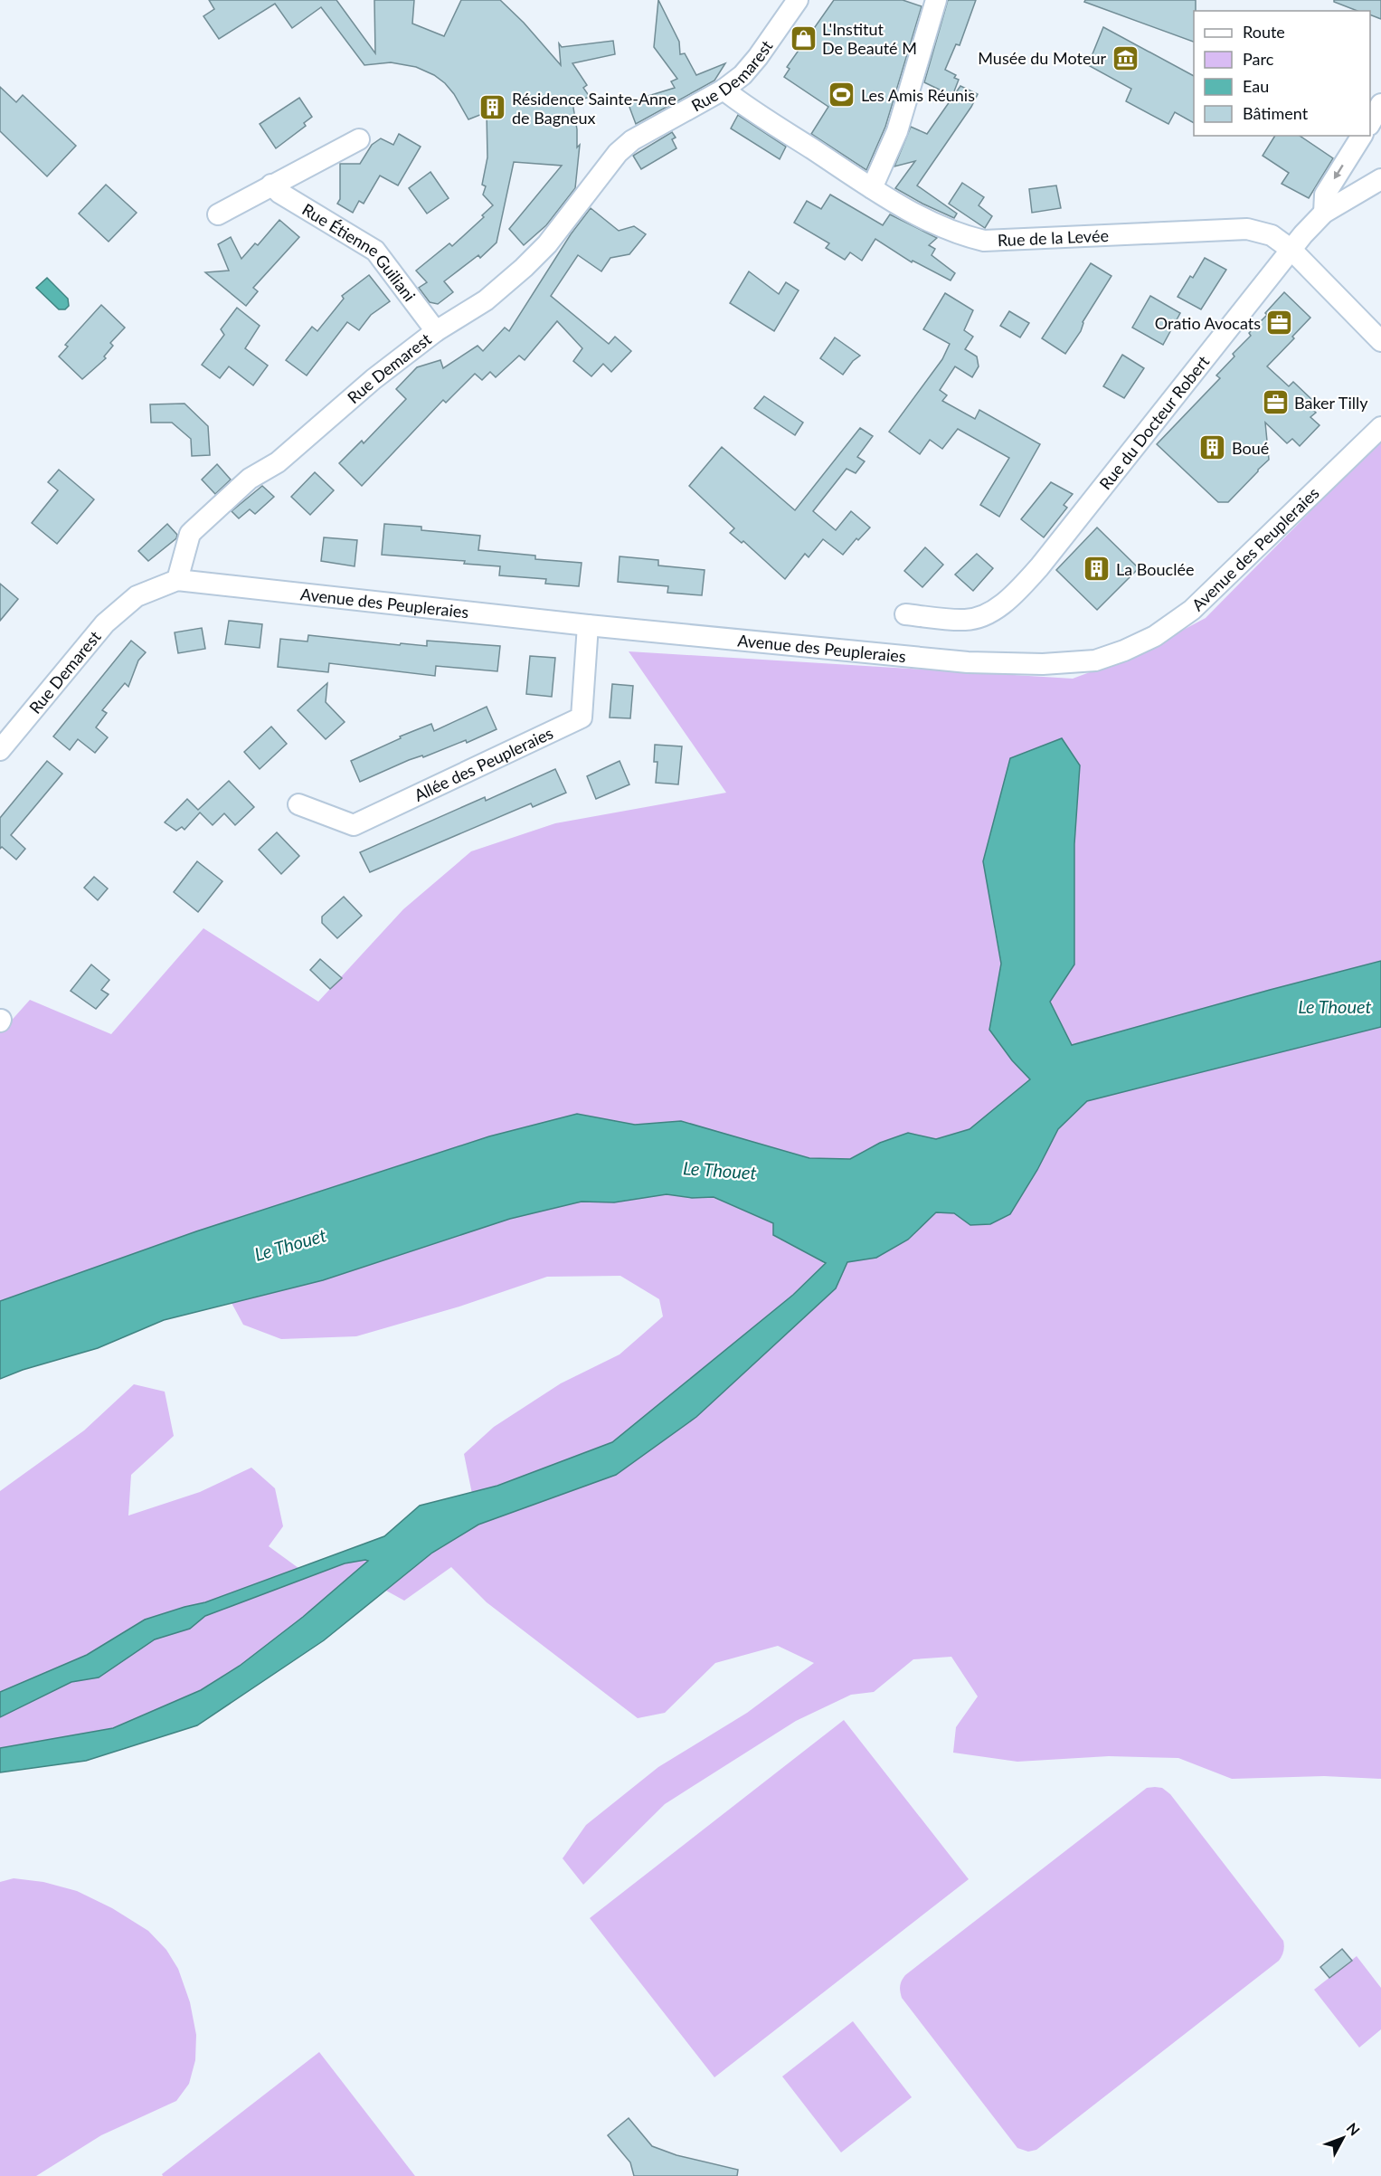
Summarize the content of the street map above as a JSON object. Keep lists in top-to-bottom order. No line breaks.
{"streets":{"street":["Rue Demarest","Rue de la Levée","Rue Étienne Guiliani","Rue du Docteur Robert","Avenue des Peupleraies","Allée des Peupleraies"]},"crossings":[["Rue Demarest","Rue de la Levée"],["Rue Demarest","Rue Étienne Guiliani"],["Rue Demarest","Avenue des Peupleraies"],["Rue de la Levée","Rue du Docteur Robert"],["Avenue des Peupleraies","Allée des Peupleraies"]],"water":["Le Thouet"],"places":{"shop":["L'Institut De Beauté M"],"museum":["Musée du Moteur"],"sports":["Les Amis Réunis"],"building":["Résidence Sainte-Anne de Bagneux","Boué","La Bouclée"],"office":["Oratio Avocats","Baker Tilly"]},"legend":["Route","Parc","Eau","Bâtiment"],"north":"top right"}
